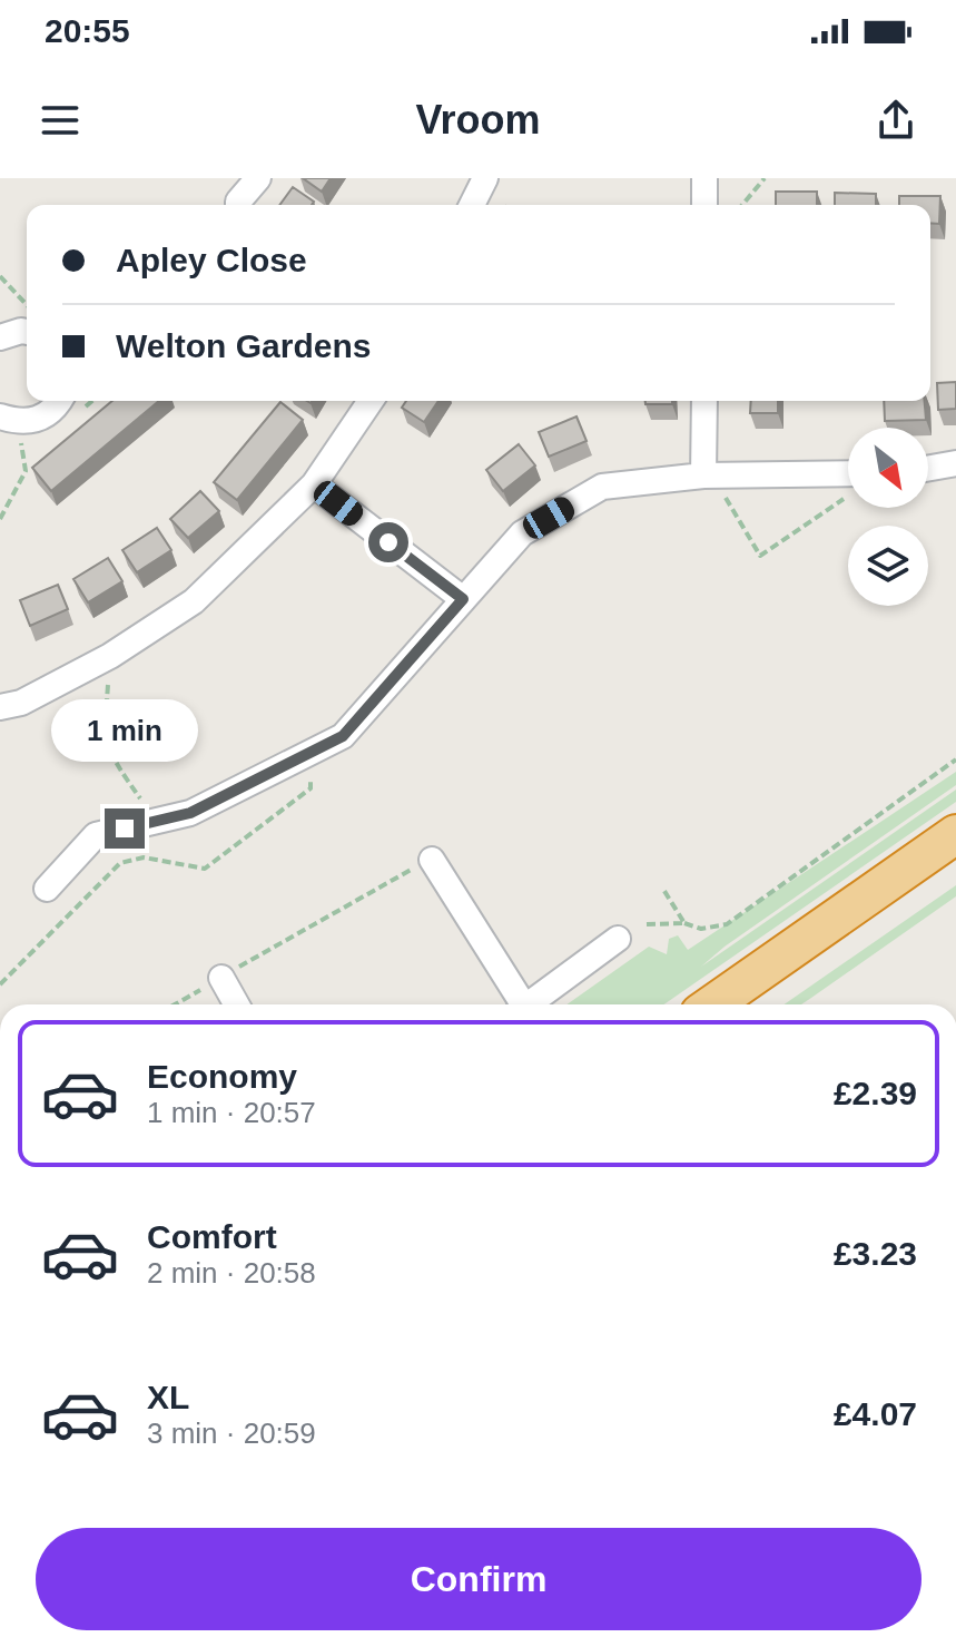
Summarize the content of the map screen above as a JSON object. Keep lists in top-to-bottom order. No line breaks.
{"north":"bottom right","page":{"status":"20:55","header":"Vroom","banner":["Apley Close","Welton Gardens"],"bubble":"1 min","list":[{"name":"Economy","note":"1 min · 20:57","value":"£2.39"},{"name":"Comfort","note":"2 min · 20:58","value":"£3.23"},{"name":"XL","note":"3 min · 20:59","value":"£4.07"}],"buttons":"Confirm"}}
